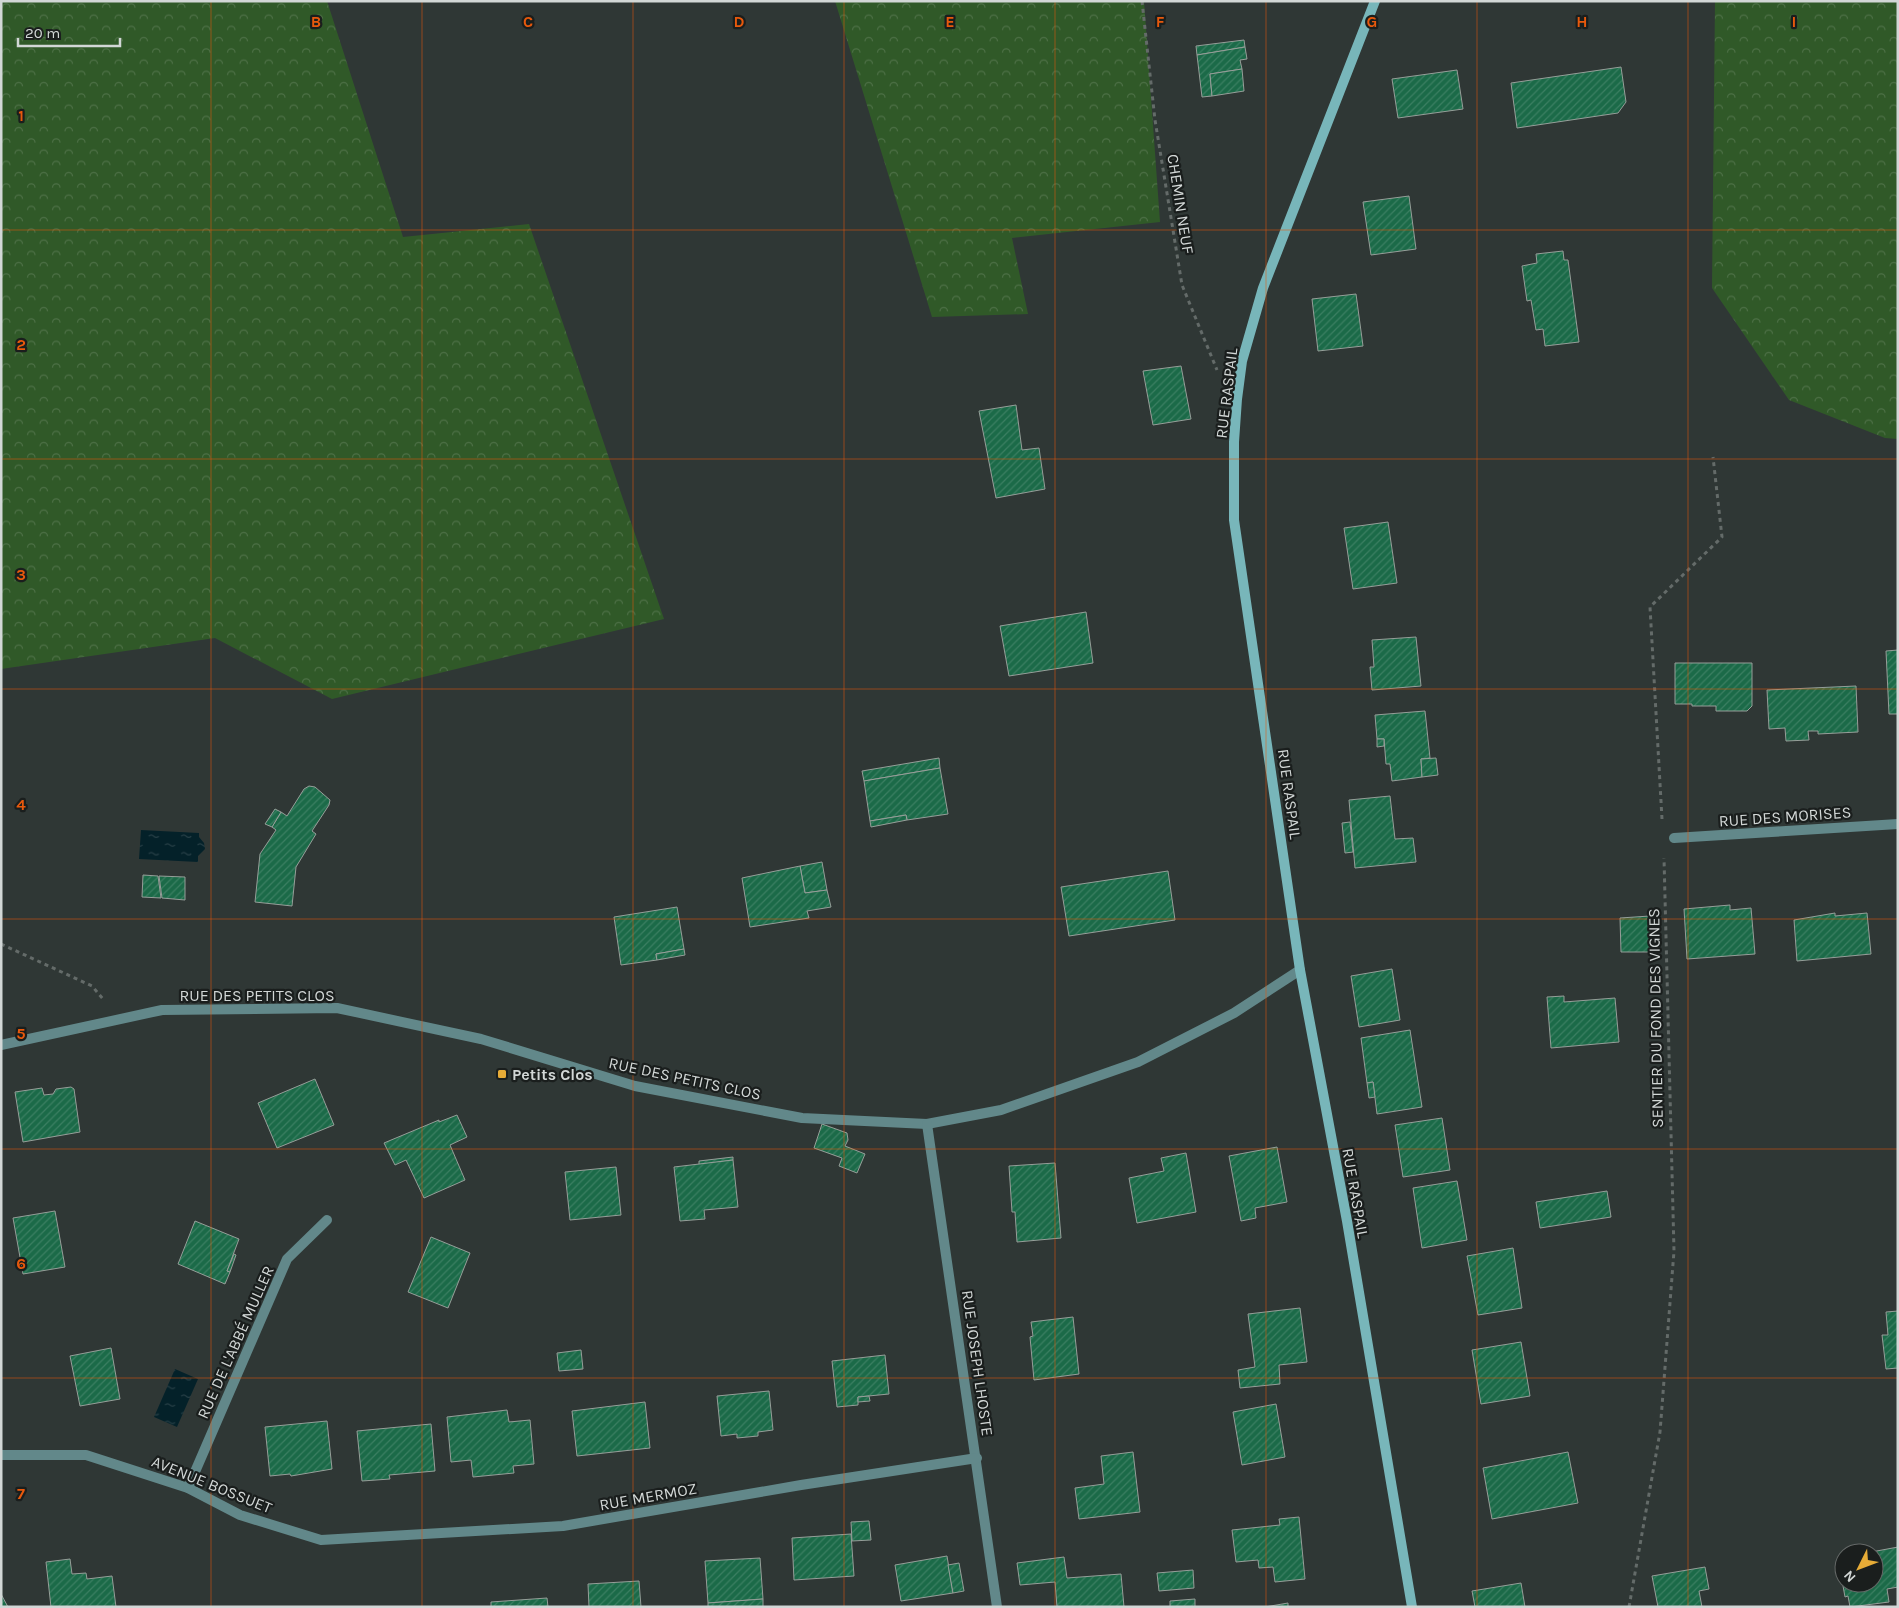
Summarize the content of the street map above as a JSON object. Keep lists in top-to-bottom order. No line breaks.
{"streets":{"street":["RUE RASPAIL","RUE DES MORISES","RUE DES PETITS CLOS","RUE DE L'ABBÉ MULLER","RUE JOSEPH LHOSTE","AVENUE BOSSUET","RUE MERMOZ"],"path":["CHEMIN NEUF","SENTIER DU FOND DES VIGNES"]},"crossings":[["CHEMIN NEUF","RUE RASPAIL"],["RUE RASPAIL","RUE DES PETITS CLOS"],["RUE DES PETITS CLOS","RUE JOSEPH LHOSTE"],["RUE DE L'ABBÉ MULLER","AVENUE BOSSUET"],["RUE JOSEPH LHOSTE","RUE MERMOZ"],["AVENUE BOSSUET","RUE MERMOZ"]],"places":{"transit":["Petits Clos"]},"scale_bar":"20 m","north":"bottom left","grid":{"columns":["B","C","D","E","F","G","H","I"],"rows":["1","2","3","4","5","6","7"]}}
